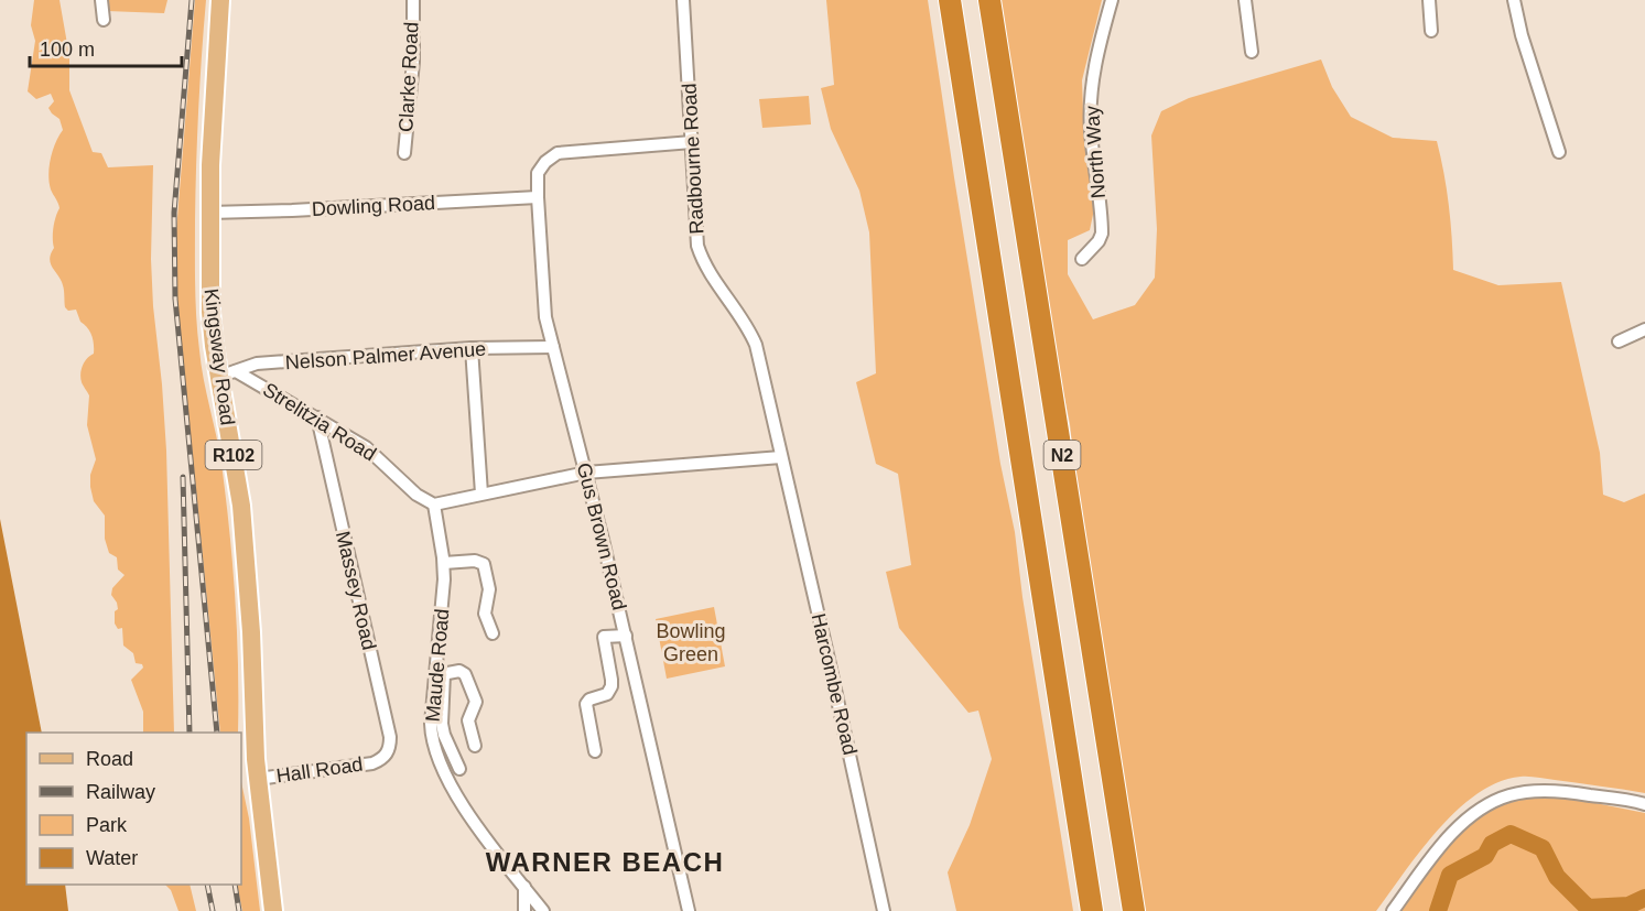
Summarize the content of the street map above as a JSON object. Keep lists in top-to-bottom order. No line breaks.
{"streets":{"highway":["N2"],"main road":["Kingsway Road","R102"],"street":["Clarke Road","North Way","Radbourne Road","Dowling Road","Nelson Palmer Avenue","Strelitzia Road","Gus Brown Road","Massey Road","Maude Road","Harcombe Road","Hall Road"]},"crossings":[["Radbourne Road","Gus Brown Road"],["Radbourne Road","Harcombe Road"],["Dowling Road","Kingsway Road"],["Dowling Road","Gus Brown Road"],["Nelson Palmer Avenue","Kingsway Road"],["Nelson Palmer Avenue","Strelitzia Road"],["Nelson Palmer Avenue","Gus Brown Road"],["Kingsway Road","Strelitzia Road"],["Kingsway Road","Hall Road"],["Strelitzia Road","Massey Road"],["Strelitzia Road","Maude Road"],["Massey Road","Hall Road"]],"districts":["WARNER BEACH"],"parks":["Bowling Green"],"legend":["Road","Railway","Park","Water"],"scale_bar":"100 m"}
